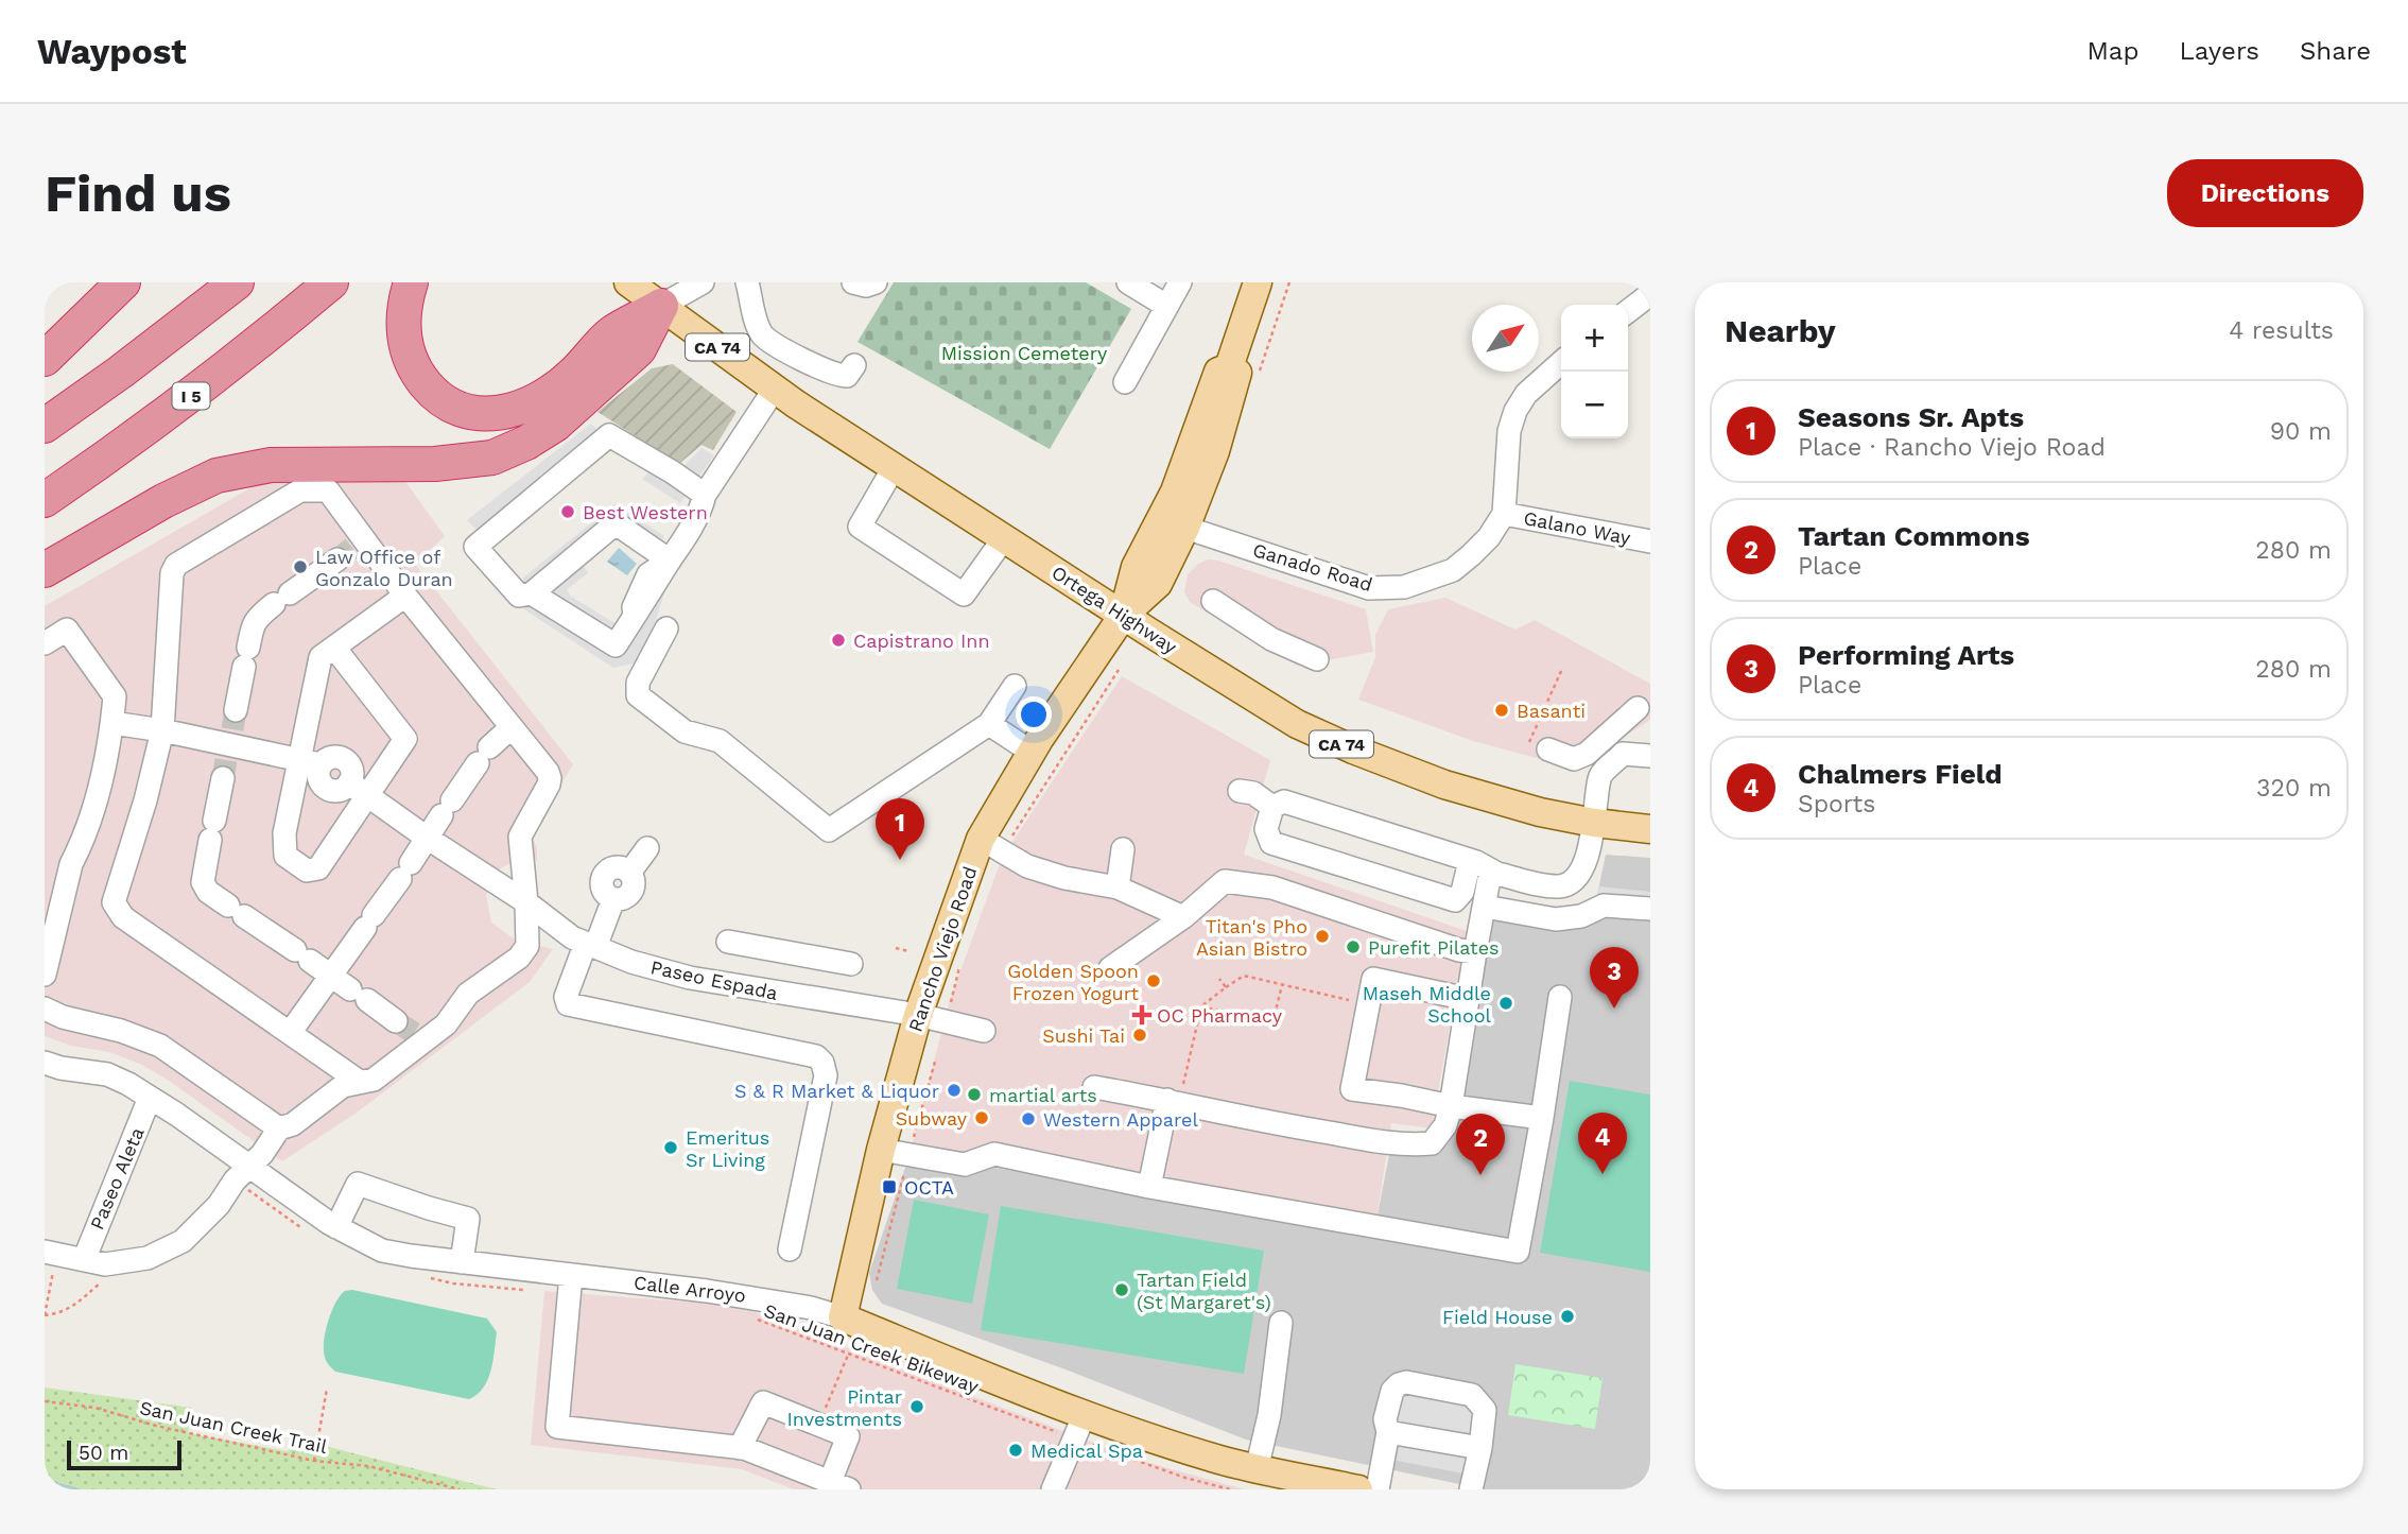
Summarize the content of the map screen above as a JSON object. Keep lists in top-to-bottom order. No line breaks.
{"streets":{"highway":["I 5"],"main road":["CA 74","Ortega Highway","Rancho Viejo Road","Calle Arroyo"],"street":["Galano Way","Ganado Road","Paseo Espada","Paseo Aleta"],"path":["San Juan Creek Bikeway","San Juan Creek Trail"]},"crossings":[["Galano Way","Ganado Road"],["Ganado Road","Rancho Viejo Road"],["Ortega Highway","Rancho Viejo Road"],["Rancho Viejo Road","Paseo Espada"],["Rancho Viejo Road","Calle Arroyo"],["Paseo Aleta","Calle Arroyo"],["Calle Arroyo","San Juan Creek Bikeway"]],"parks":["Mission Cemetery"],"places":{"other":["Best Western","Law Office of Gonzalo Duran","Capistrano Inn","Basanti","Titan's Pho Asian Bistro","Purefit Pilates","Golden Spoon Frozen Yogurt","Maseh Middle School","Sushi Tai","S & R Market & Liquor","martial arts","Subway","Western Apparel","Emeritus Sr Living","Tartan Field (St Margaret's)","Field House","Pintar Investments","Medical Spa"],"health":["OC Pharmacy"],"transit":["OCTA"]},"scale_bar":"50 m","north":"top right","page":{"header":"Waypost","nav":["Map","Layers","Share"],"buttons":"Directions","title":"Find us","heading":["Nearby","4 results"],"map_buttons":["+","−"],"list":[{"mark":"1","name":"Seasons Sr. Apts","note":"Place · Rancho Viejo Road","value":"90 m"},{"mark":"2","name":"Tartan Commons","note":"Place","value":"280 m"},{"mark":"3","name":"Performing Arts","note":"Place","value":"280 m"},{"mark":"4","name":"Chalmers Field","note":"Sports","value":"320 m"}],"pins":["1","3","4","2"],"scale":"50 m"}}
